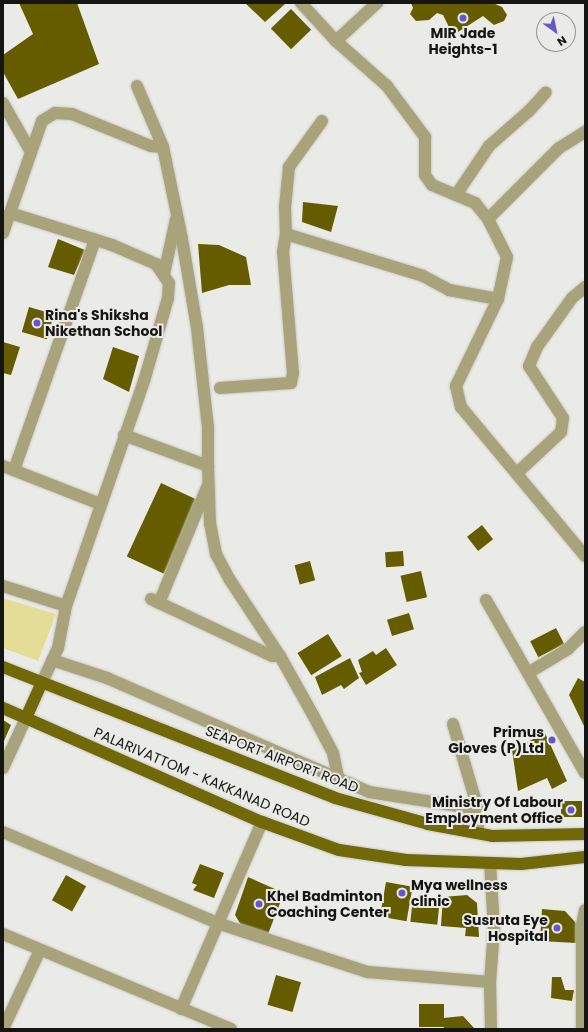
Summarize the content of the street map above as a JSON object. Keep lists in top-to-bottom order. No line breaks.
{"streets":{"main road":["SEAPORT AIRPORT ROAD","PALARIVATTOM - KAKKANAD ROAD"]},"places":["MIR Jade Heights-1","Rina's Shiksha Nikethan School","Primus Gloves (P)Ltd","Ministry Of Labour Employment Office","Mya wellness clinic","Khel Badminton Coaching Center","Susruta Eye Hospital"],"north":"bottom right"}
